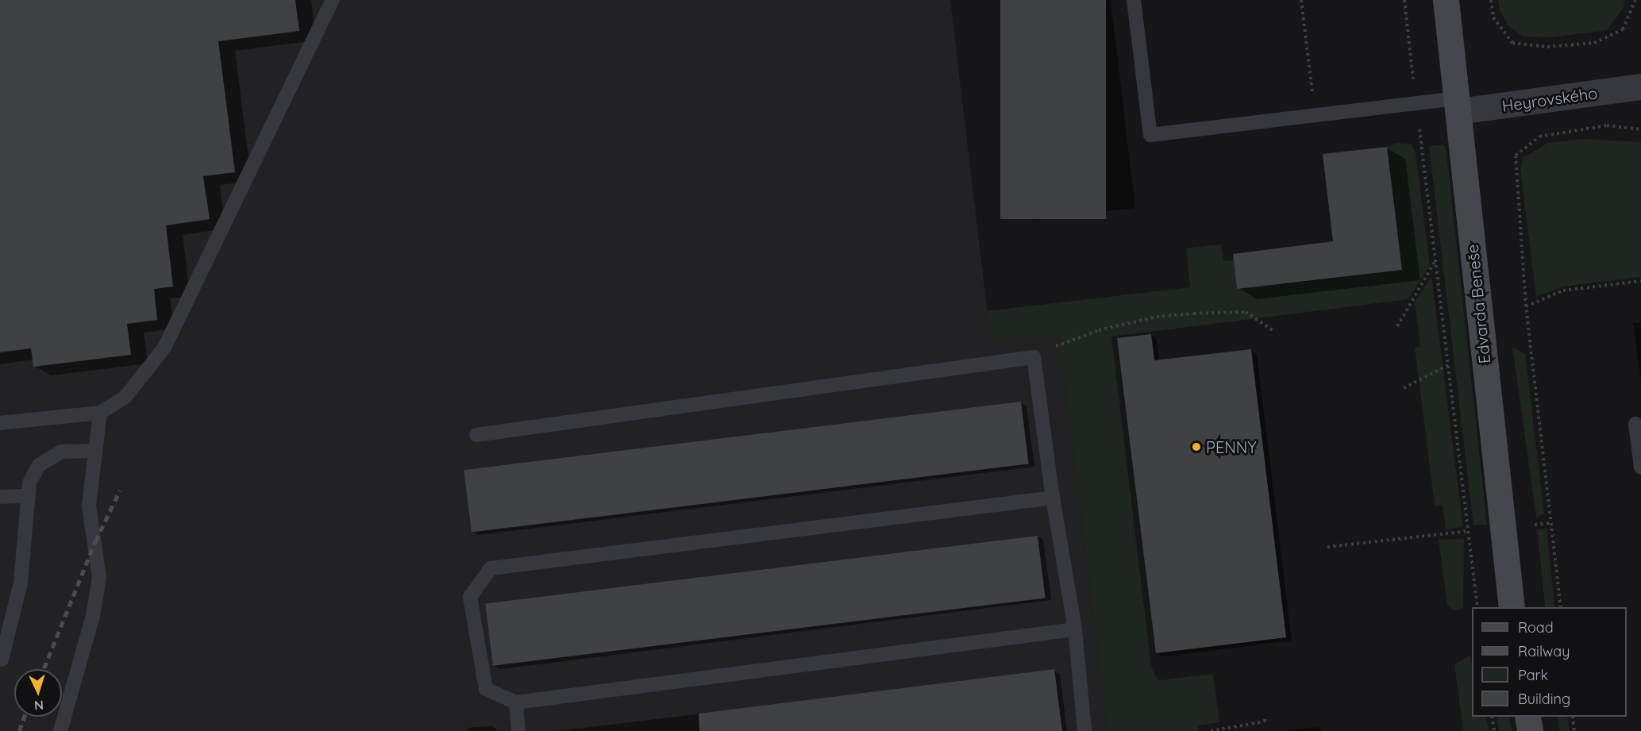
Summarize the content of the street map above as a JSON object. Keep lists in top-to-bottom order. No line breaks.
{"streets":{"street":["Heyrovského","Edvarda Beneše"]},"crossings":[["Heyrovského","Edvarda Beneše"]],"places":["PENNY"],"legend":["Road","Railway","Park","Building"],"north":"bottom"}
